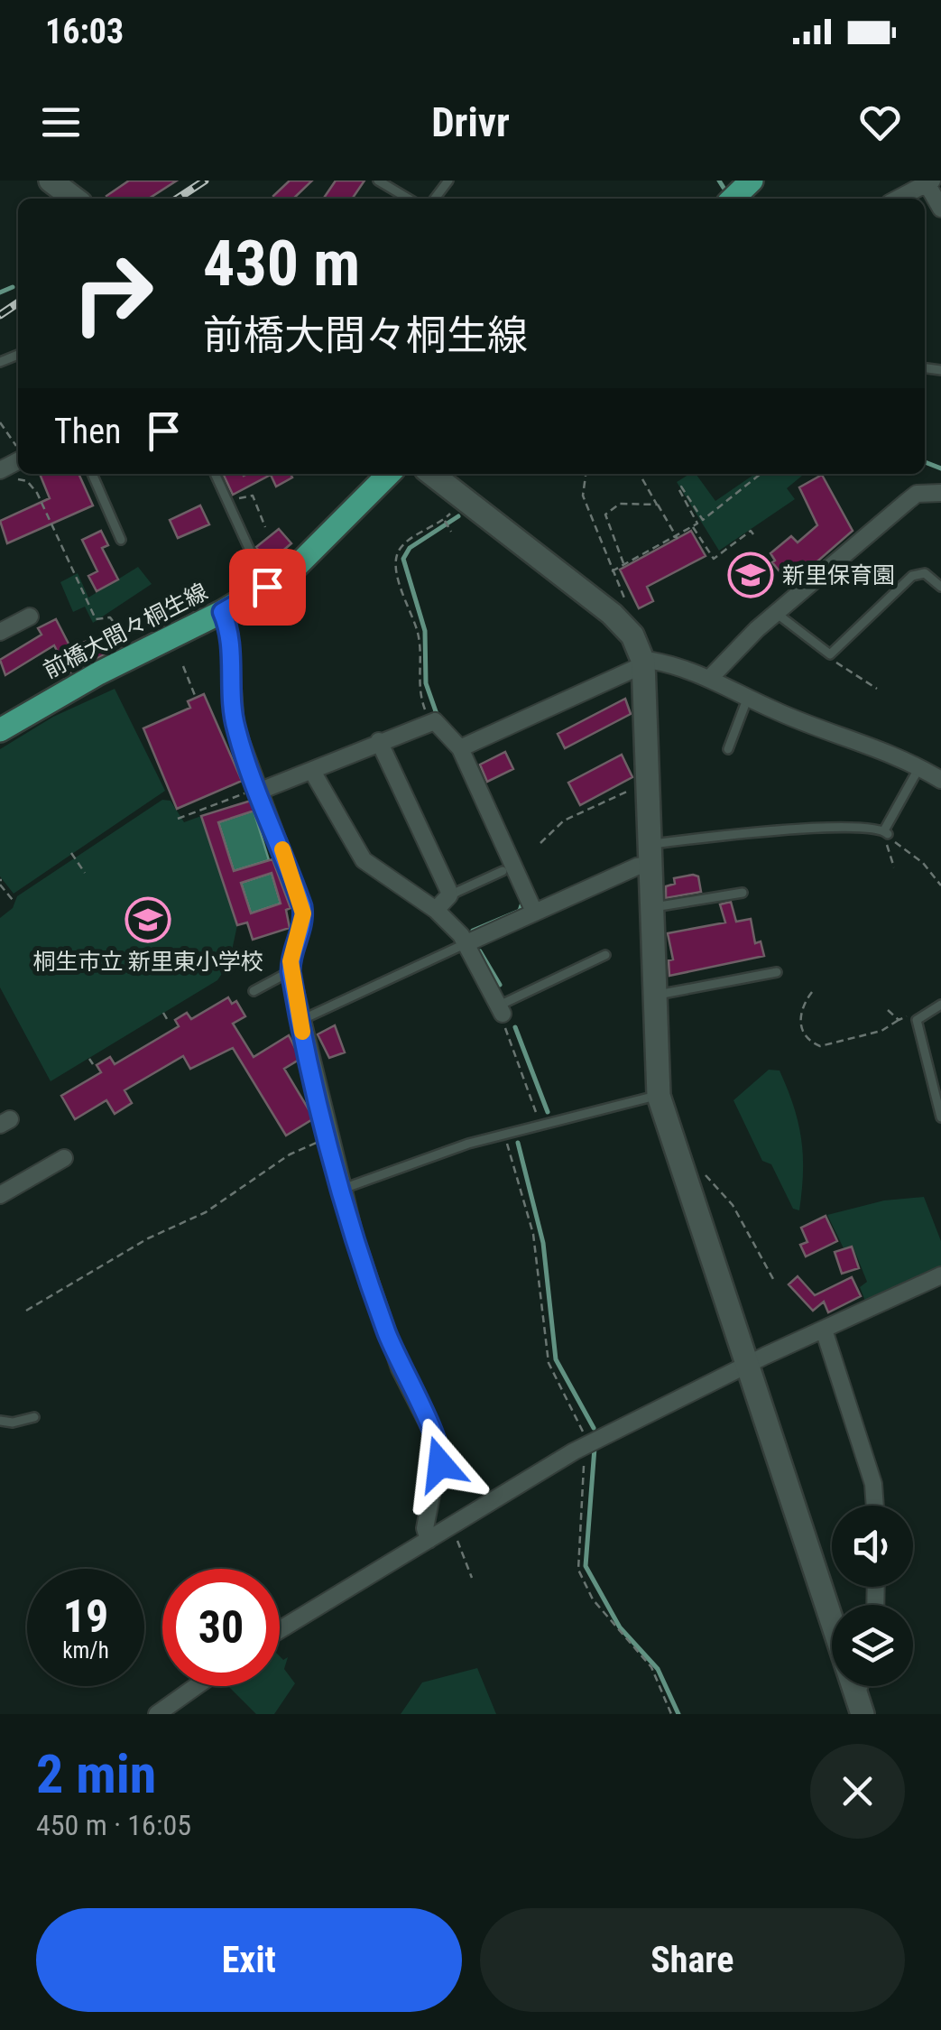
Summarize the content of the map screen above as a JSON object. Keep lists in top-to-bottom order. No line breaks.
{"streets":{"main road":["前橋大間々桐生線"]},"places":{"school or university":["新里保育園","桐生市立 新里東小学校"]},"page":{"status":"16:03","header":"Drivr","turn":["430 m","前橋大間々桐生線"],"then":"Then","speed":"19 km/h","limit":"30","heading":["2 min","450 m · 16:05"],"buttons":["Exit","Share"]}}
